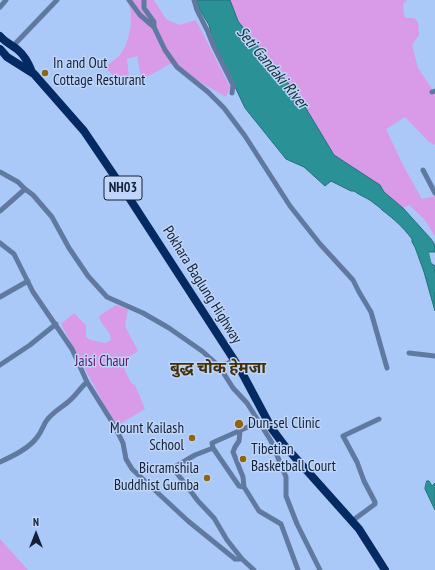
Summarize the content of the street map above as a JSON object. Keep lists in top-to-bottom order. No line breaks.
{"streets":{"highway":["NH03","Pokhara Baglung Highway"]},"districts":["बुद्ध चोक हेमजा"],"water":["Seti Gandaki River"],"parks":["Jaisi Chaur"],"places":["In and Out Cottage Resturant","Dun-sel Clinic","Mount Kailash School","Tibetian Basketball Court","Bicramshila Buddhist Gumba"],"north":"top"}
